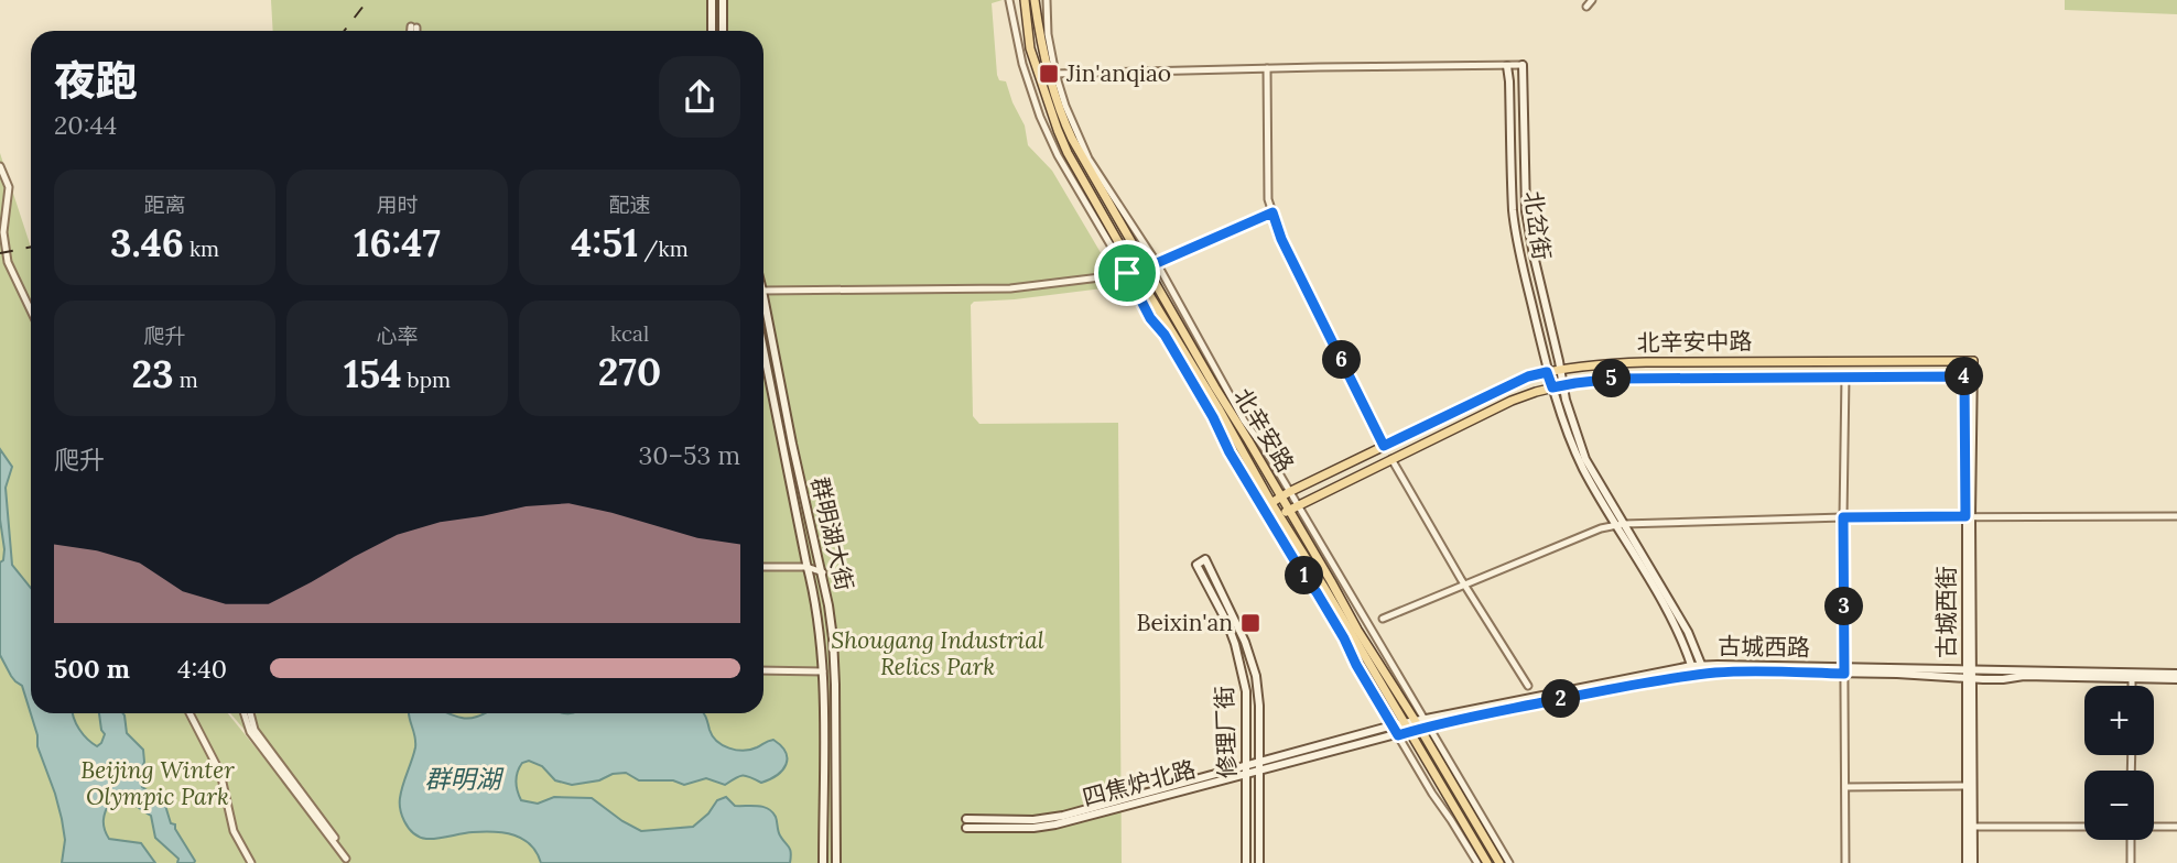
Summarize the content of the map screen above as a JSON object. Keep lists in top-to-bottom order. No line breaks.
{"streets":{"main road":["北岔街","北辛安中路","北辛安路","群明湖大街","古城西街","古城西路","修理厂街","四焦炉北路"]},"crossings":[["北岔街","北辛安中路"],["北辛安中路","北辛安路"],["北辛安中路","古城西街"],["北辛安路","古城西路"],["北辛安路","四焦炉北路"],["古城西街","古城西路"],["古城西路","四焦炉北路"],["修理厂街","四焦炉北路"]],"water":["群明湖"],"parks":["Shougang Industrial Relics Park","Beijing Winter Olympic Park"],"places":{"transit":["Jin'anqiao","Beixin'an"]},"page":{"heading":["夜跑","20:44"],"stats":[["距离","3.46 km"],["用时","16:47"],["配速","4:51 /km"],["爬升","23 m"],["心率","154 bpm"],["kcal","270"]],"pins":["6","4","5","1","3","2"],"chart":["爬升","30–53 m"],"list":[{"name":"500 m","note":"4:40"}],"map_buttons":["+","−"]}}
